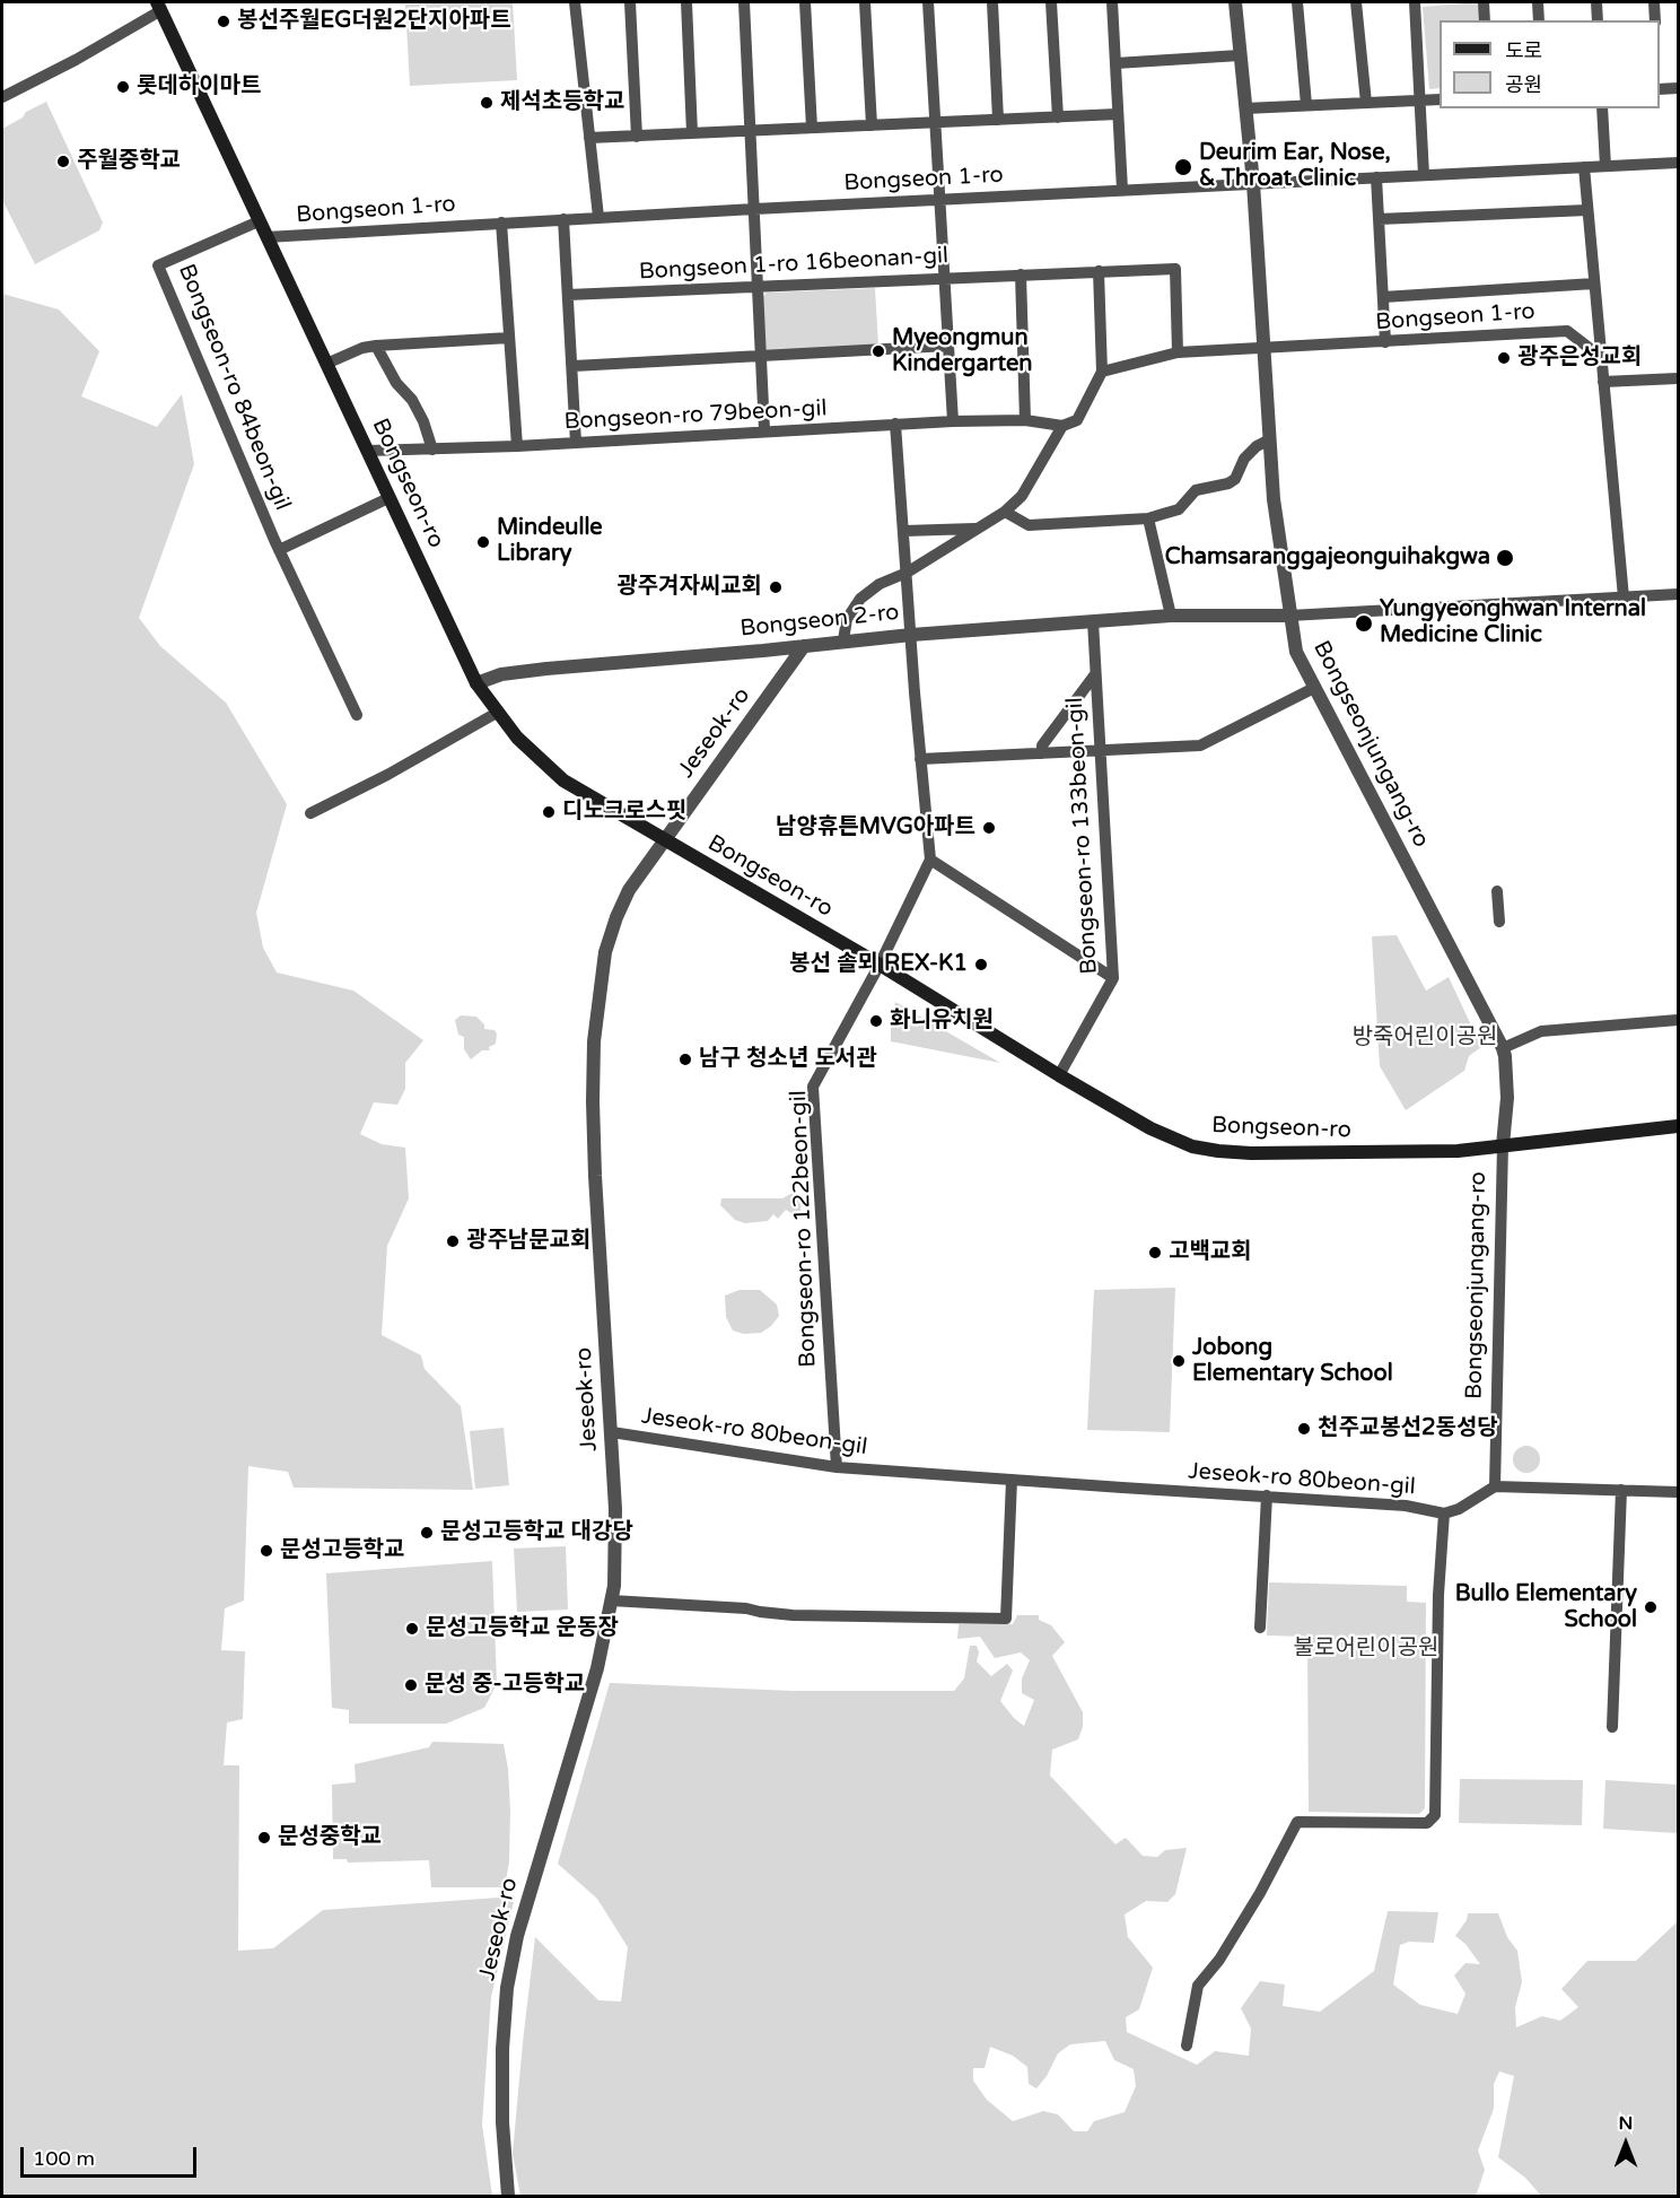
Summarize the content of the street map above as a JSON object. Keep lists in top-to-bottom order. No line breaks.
{"streets":{"main road":["Bongseon-ro"],"street":["Bongseon 1-ro","Bongseon 1-ro 16beonan-gil","Bongseon-ro 84beon-gil","Bongseon-ro 79beon-gil","Bongseon 2-ro","Jeseok-ro","Bongseonjungang-ro","Bongseon-ro 133beon-gil","Bongseon-ro 122beon-gil","Jeseok-ro 80beon-gil"]},"crossings":[["Bongseon 1-ro","Bongseon 1-ro 16beonan-gil"],["Bongseon 1-ro","Bongseon-ro"],["Bongseon 1-ro","Bongseonjungang-ro"],["Bongseon-ro 84beon-gil","Bongseon-ro"],["Bongseon-ro 79beon-gil","Bongseon-ro"],["Bongseon-ro","Bongseon 2-ro"],["Bongseon-ro","Jeseok-ro"],["Bongseon-ro","Bongseonjungang-ro"],["Bongseon-ro","Bongseon-ro 133beon-gil"],["Bongseon-ro","Bongseon-ro 122beon-gil"],["Bongseon 2-ro","Jeseok-ro"],["Bongseon 2-ro","Bongseonjungang-ro"],["Bongseon 2-ro","Bongseon-ro 133beon-gil"],["Jeseok-ro","Jeseok-ro 80beon-gil"],["Bongseonjungang-ro","Jeseok-ro 80beon-gil"],["Bongseon-ro 122beon-gil","Jeseok-ro 80beon-gil"]],"parks":["방죽어린이공원","불로어린이공원"],"places":["봉선주월EG더원2단지아파트","롯데하이마트","제석초등학교","주월중학교","Deurim Ear, Nose, & Throat Clinic","Myeongmun Kindergarten","광주은성교회","Mindeulle Library","Chamsaranggajeonguihakgwa","광주겨자씨교회","Yungyeonghwan Internal Medicine Clinic","디노크로스핏","남양휴튼MVG아파트","봉선 솔뫼 REX-K1","화니유치원","남구 청소년 도서관","광주남문교회","고백교회","Jobong Elementary School","천주교봉선2동성당","문성고등학교 대강당","문성고등학교","Bullo Elementary School","문성고등학교 운동장","문성 중-고등학교","문성중학교"],"legend":["도로","공원"],"scale_bar":"100 m","north":"top"}
